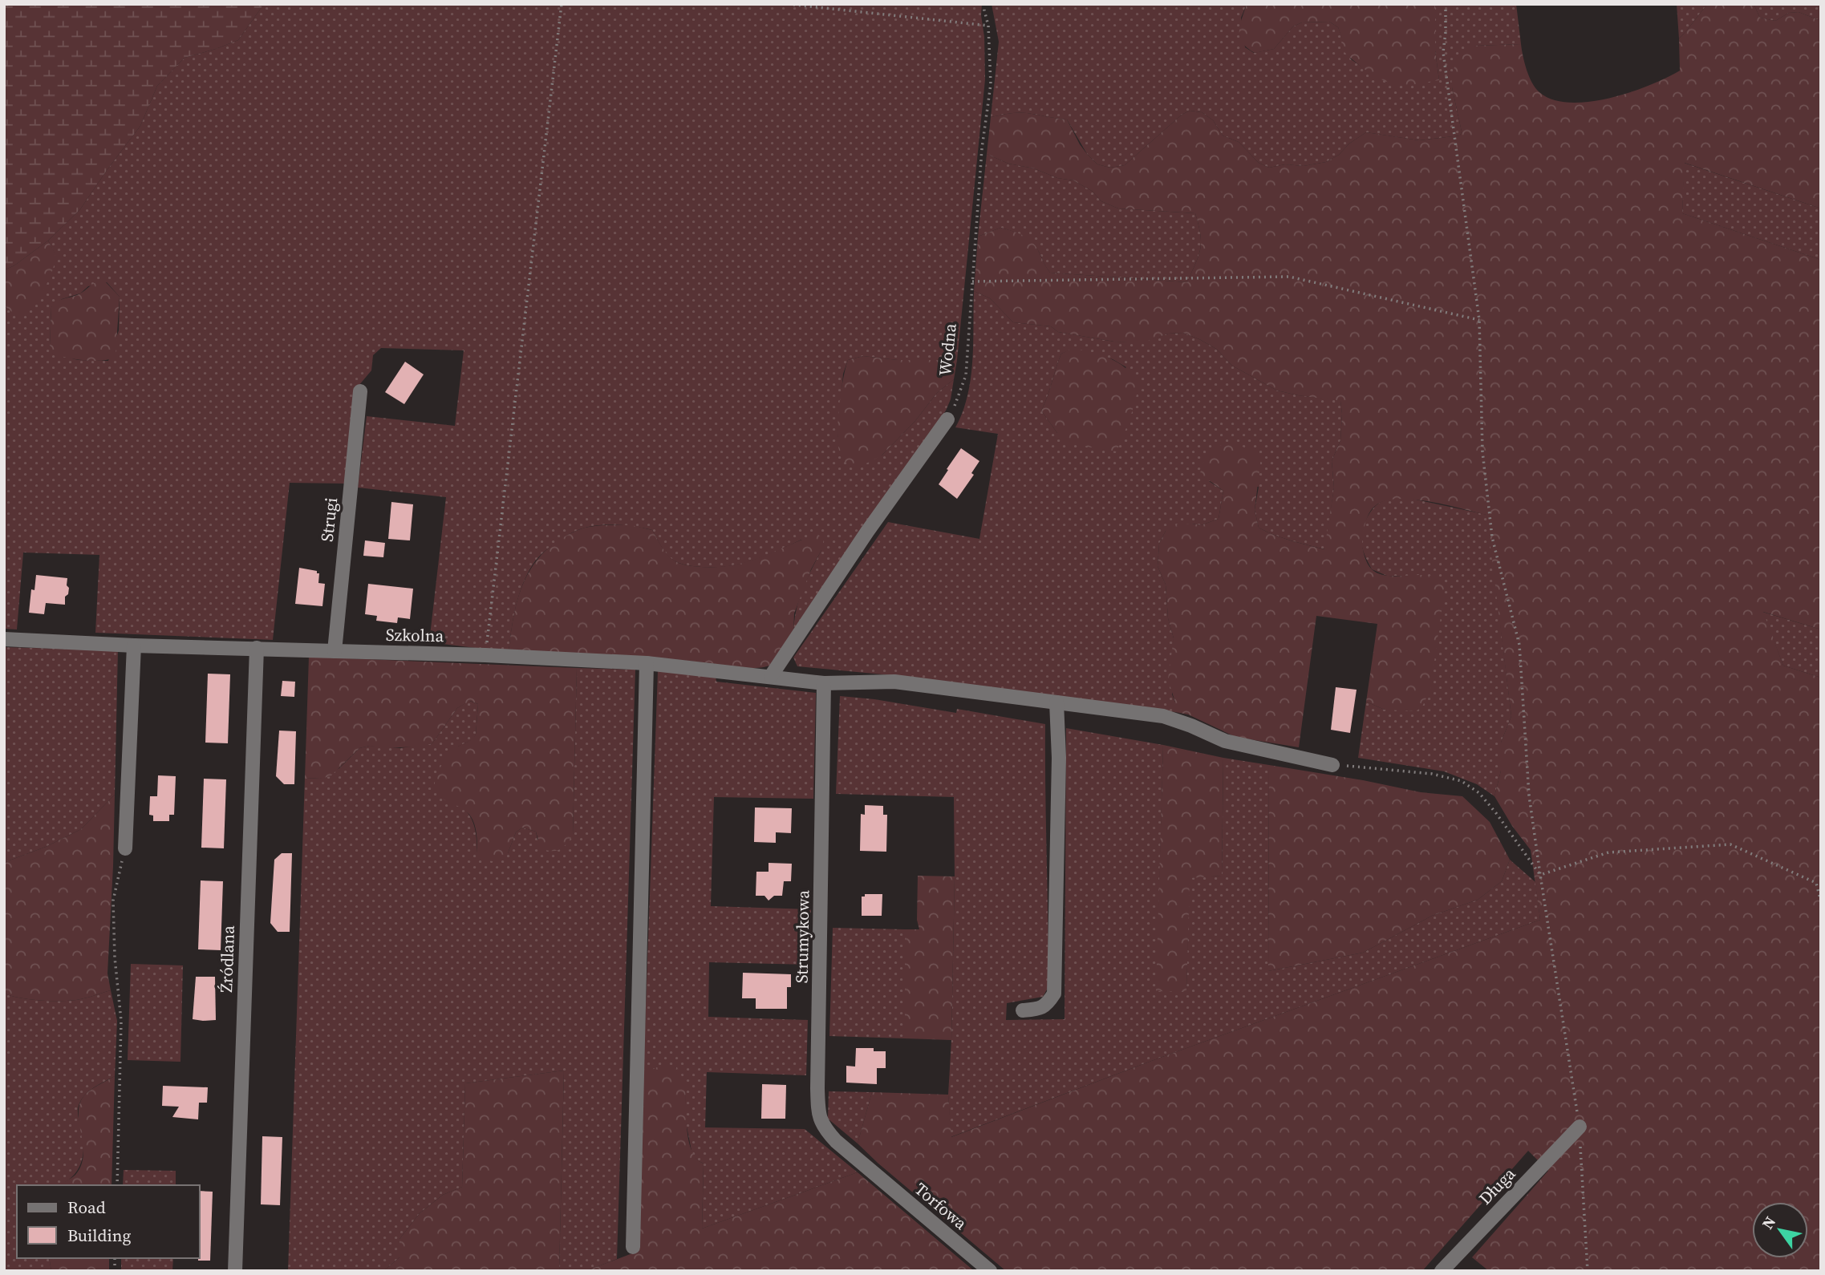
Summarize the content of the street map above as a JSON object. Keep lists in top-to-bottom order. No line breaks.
{"streets":{"street":["Strugi","Szkolna","Strumykowa","Źródlana","Długa","Torfowa"],"path":["Wodna"]},"crossings":[["Strugi","Szkolna"],["Szkolna","Strumykowa"],["Szkolna","Źródlana"],["Strumykowa","Torfowa"]],"legend":["Road","Building"],"north":"top left"}
